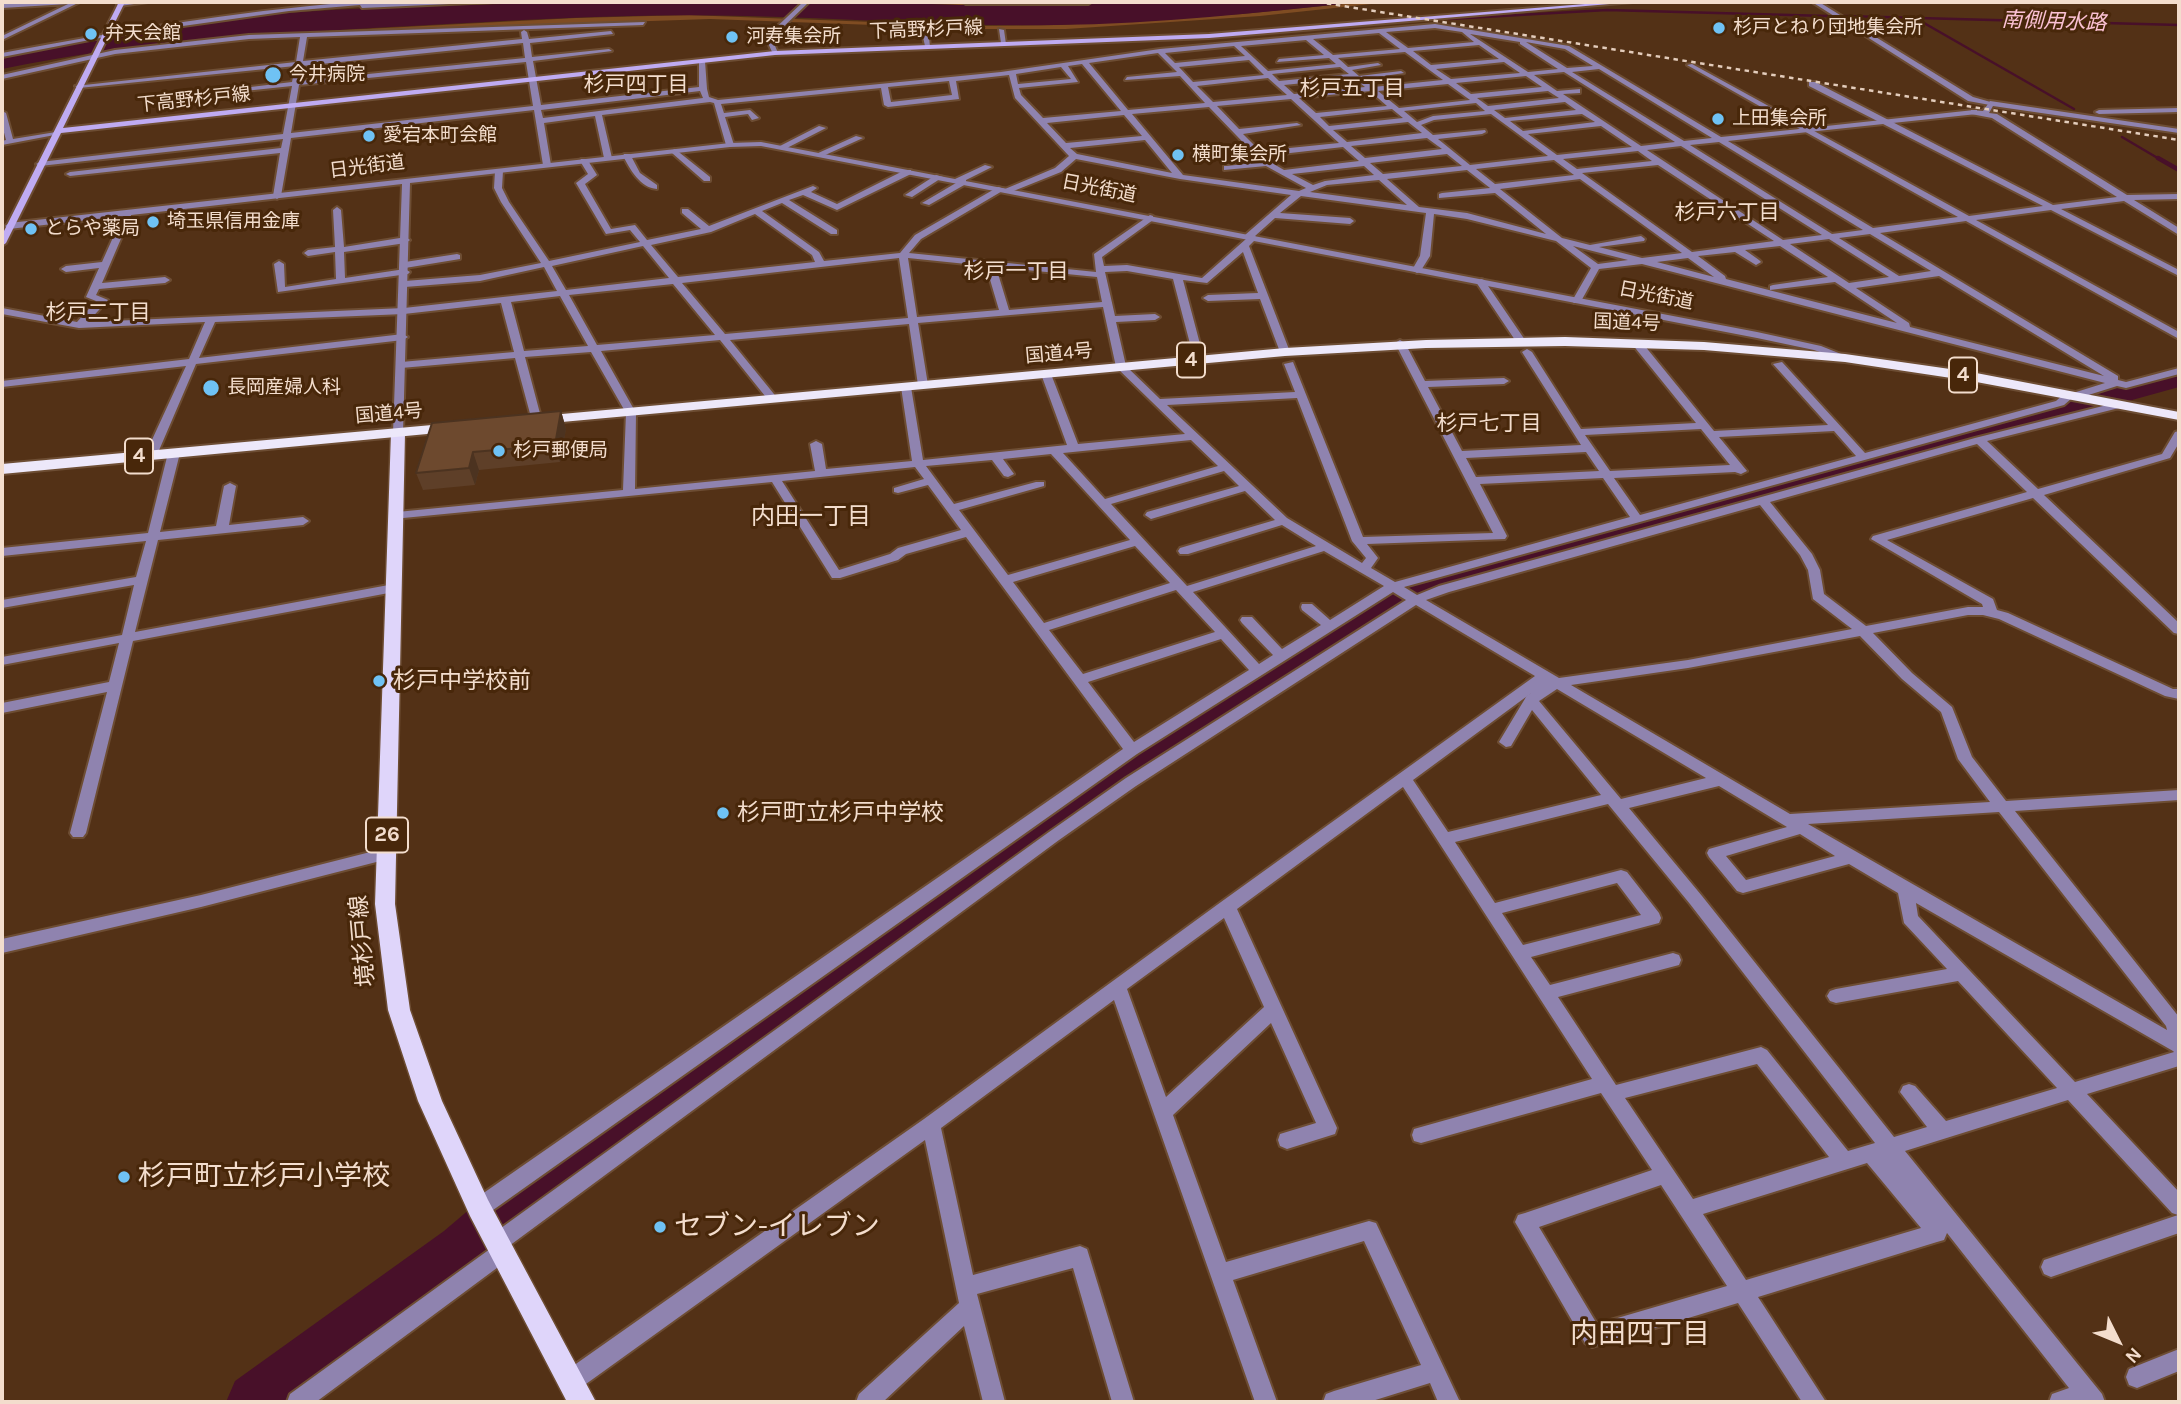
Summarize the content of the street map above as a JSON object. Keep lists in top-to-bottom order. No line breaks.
{"streets":{"highway":["日光街道","国道4号","4"],"main road":["下高野杉戸線","26","境杉戸線"]},"crossings":[["日光街道","国道4号"],["国道4号","4"],["国道4号","境杉戸線"]],"districts":["杉戸四丁目","杉戸五丁目","杉戸六丁目","杉戸一丁目","杉戸二丁目","杉戸七丁目","内田一丁目","内田四丁目"],"water":["南側用水路"],"places":["杉戸とねり団地集会所","弁天会館","河寿集会所","今井病院","上田集会所","愛宕本町会館","横町集会所","埼玉県信用金庫","とらや薬局","長岡産婦人科","杉戸郵便局","杉戸中学校前","杉戸町立杉戸中学校","杉戸町立杉戸小学校","セブン-イレブン"],"north":"bottom right"}
